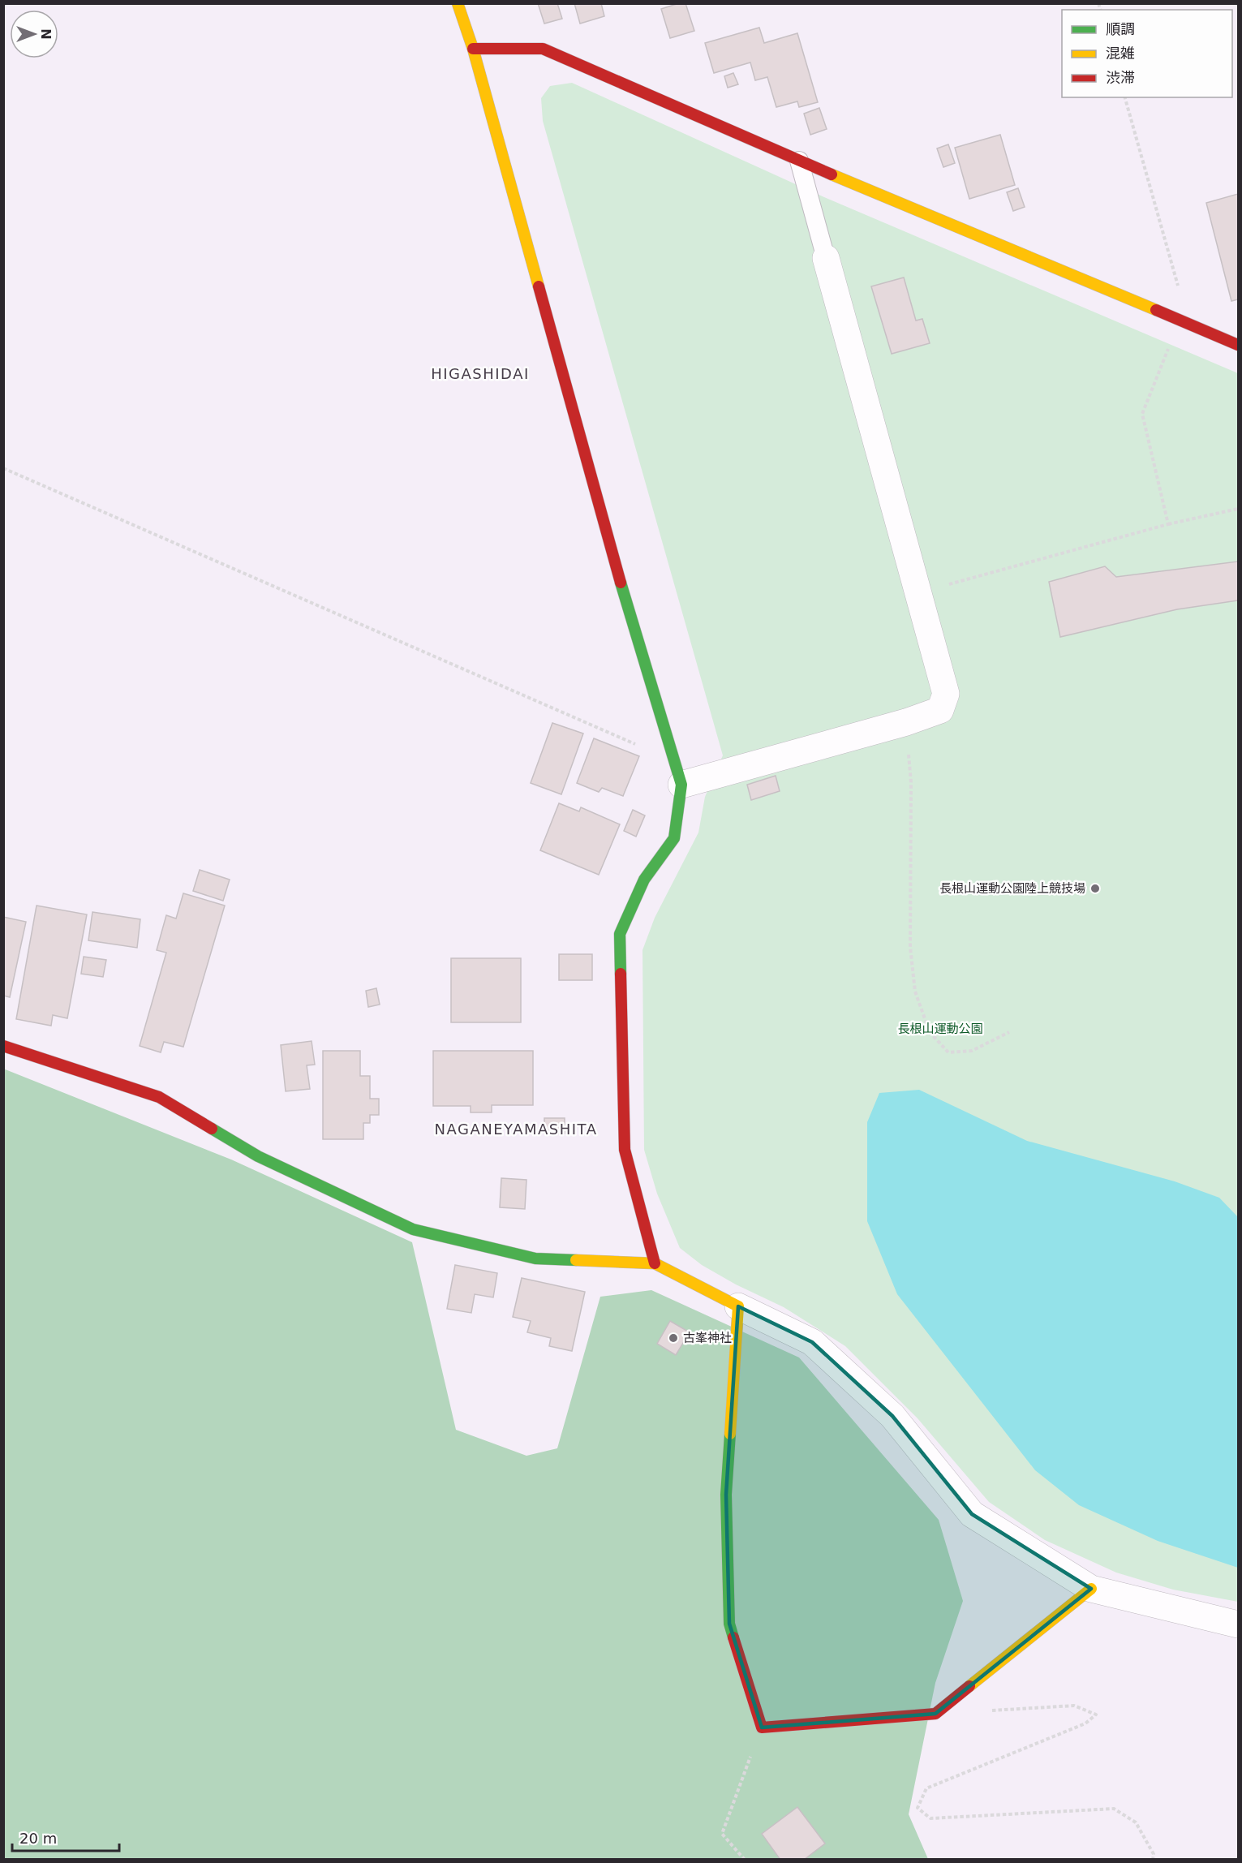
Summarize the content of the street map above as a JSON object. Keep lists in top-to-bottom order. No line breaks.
{"districts":["HIGASHIDAI","NAGANEYAMASHITA"],"parks":["長根山運動公園"],"places":["長根山運動公園陸上競技場","古峯神社"],"legend":["順調","混雑","渋滞"],"scale_bar":"20 m","north":"right"}
